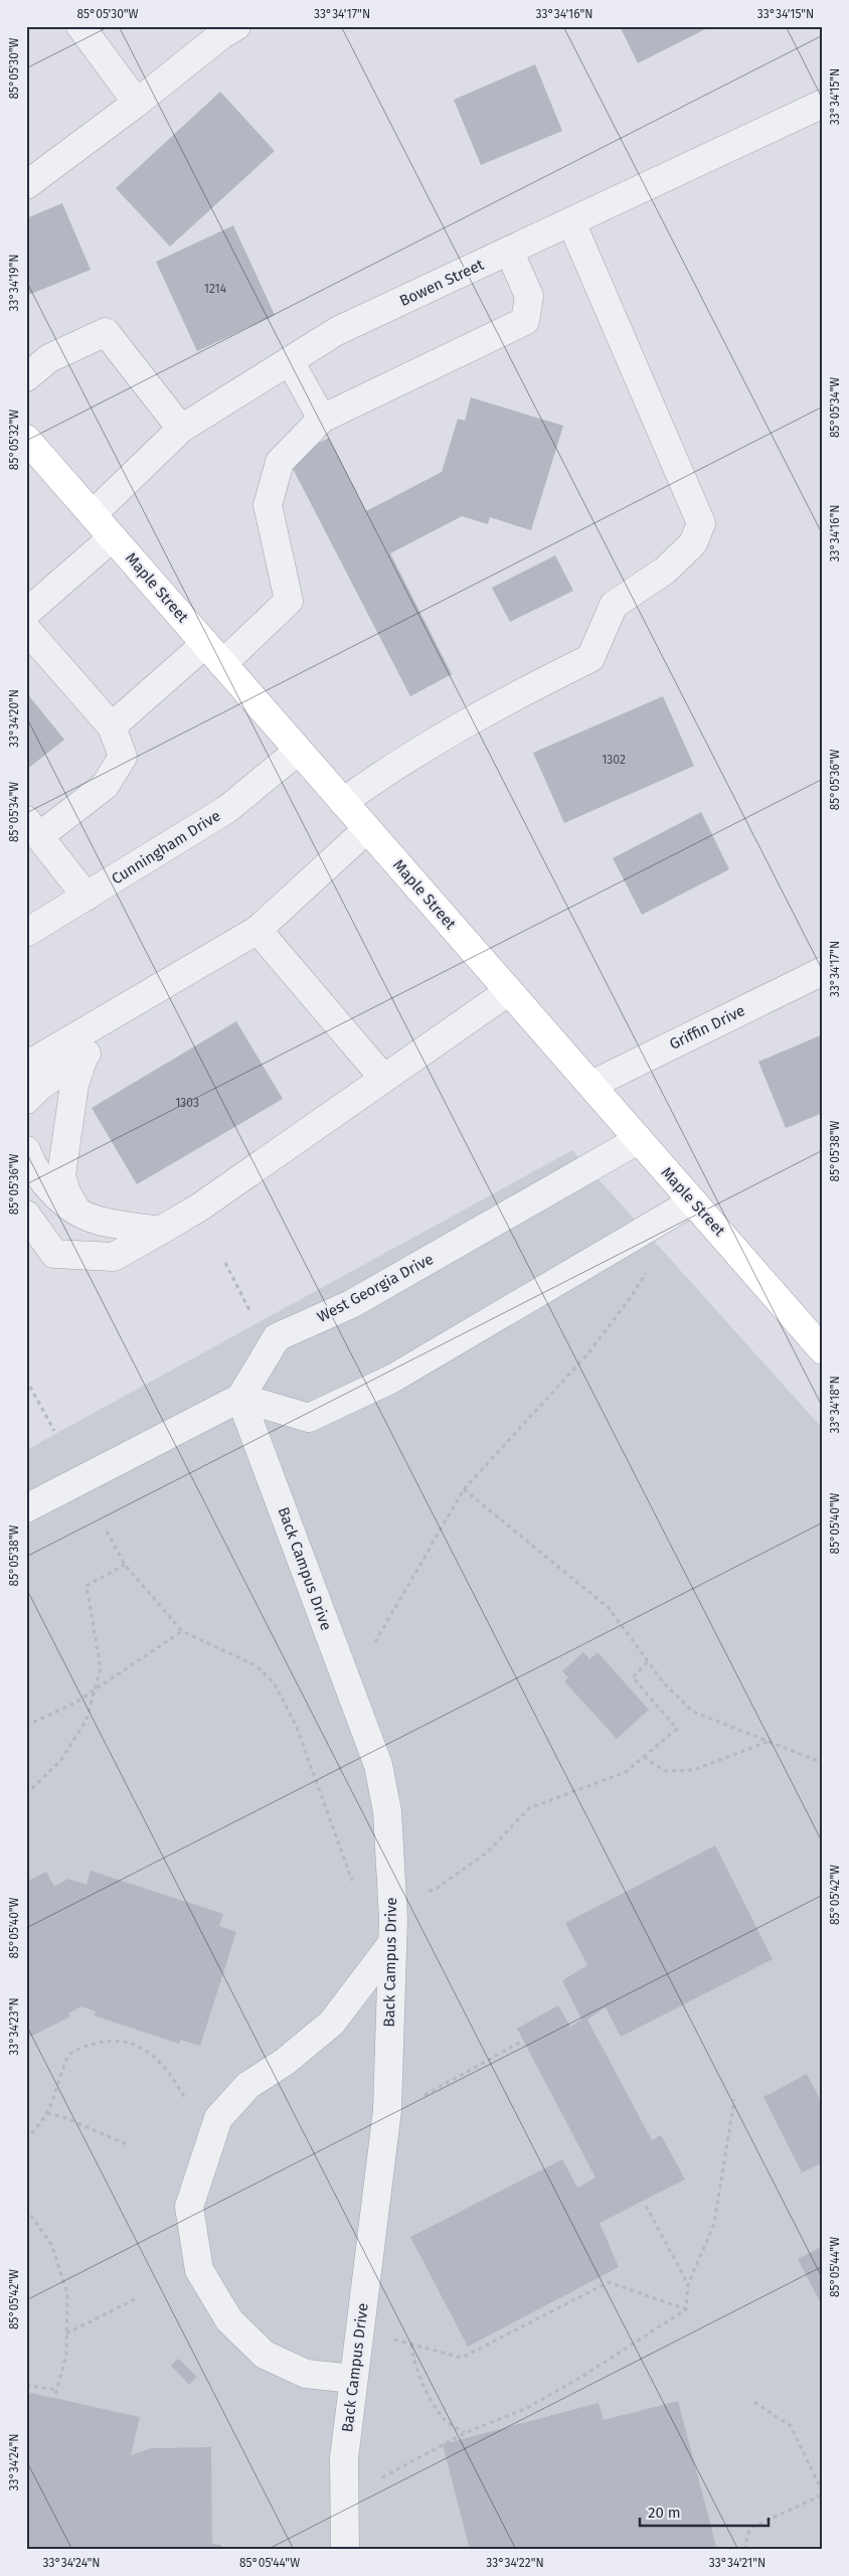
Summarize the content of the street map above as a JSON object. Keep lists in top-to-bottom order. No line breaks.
{"streets":{"main road":["Maple Street"],"street":["Bowen Street","Cunningham Drive","Griffin Drive","West Georgia Drive","Back Campus Drive"]},"crossings":[["Bowen Street","Maple Street"],["Maple Street","Cunningham Drive"],["Maple Street","Griffin Drive"],["Maple Street","West Georgia Drive"],["West Georgia Drive","Back Campus Drive"]],"house_numbers":["1214","1302","1303"],"scale_bar":"20 m","coordinates":["85°05'30\"W","33°34'17\"N","33°34'16\"N","33°34'15\"N","33°34'19\"N","85°05'34\"W","85°05'32\"W","33°34'20\"N","85°05'36\"W","85°05'38\"W","33°34'18\"N","85°05'40\"W","85°05'42\"W","33°34'23\"N","85°05'44\"W","33°34'24\"N","33°34'22\"N","33°34'21\"N"]}
